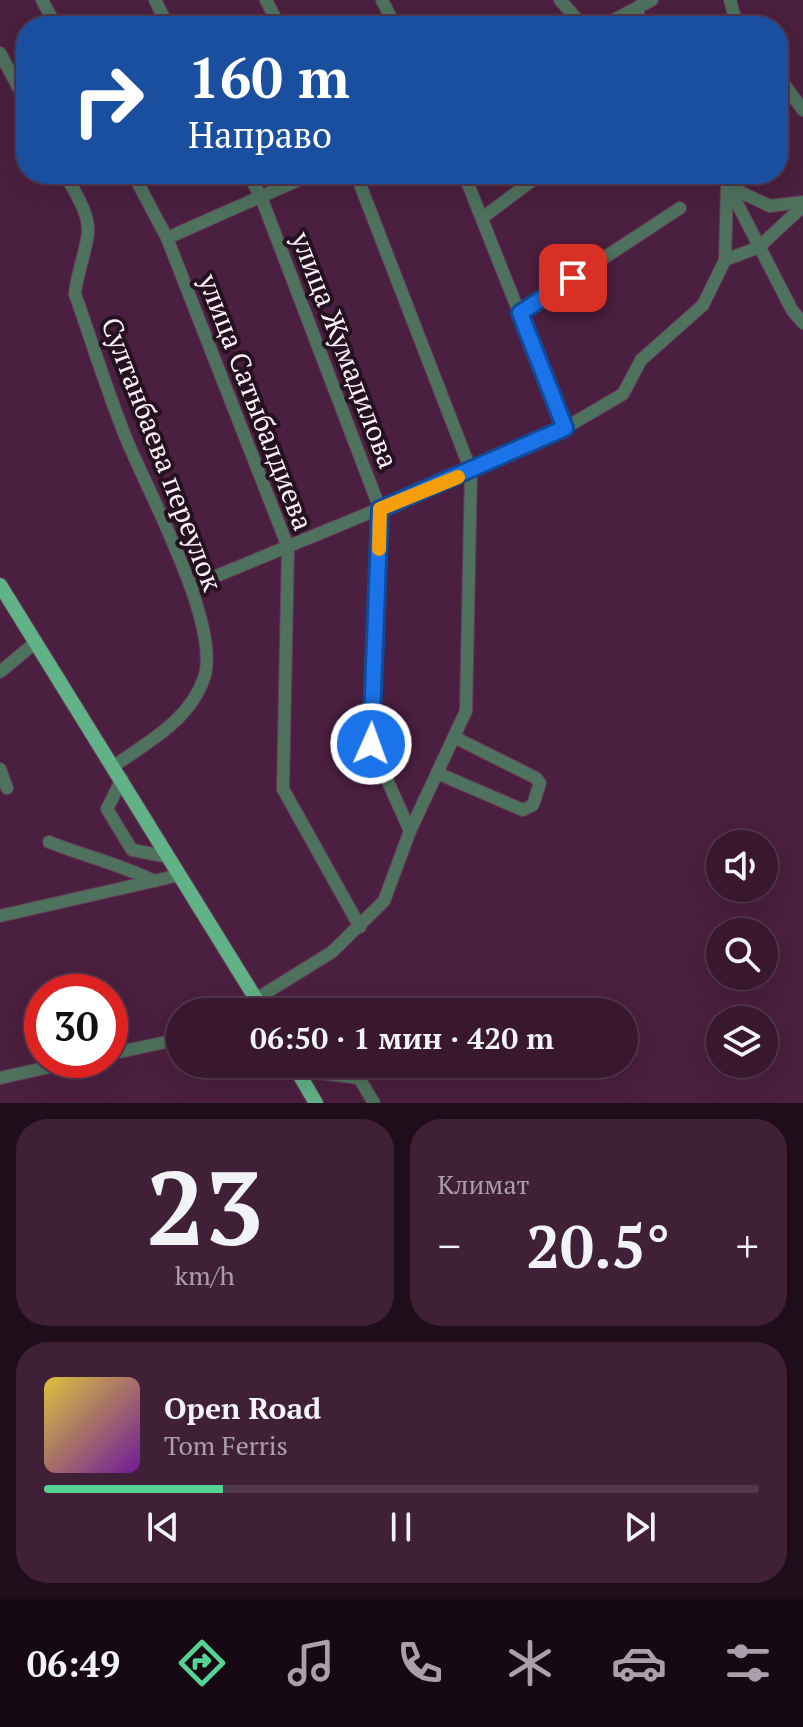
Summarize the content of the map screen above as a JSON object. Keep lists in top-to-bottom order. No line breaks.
{"streets":{"street":["улица Жумадилова","улица Сатыбалдиева","Султанбаева переулок"]},"page":{"turn":["160 m","Направо"],"limit":"30","trip":"06:50 · 1 мин · 420 m","tile":[["23","km/h"],"Климат"],"heat":["−","20.5°","+"],"song":["Open Road","Tom Ferris"],"tabs":"06:49"}}
